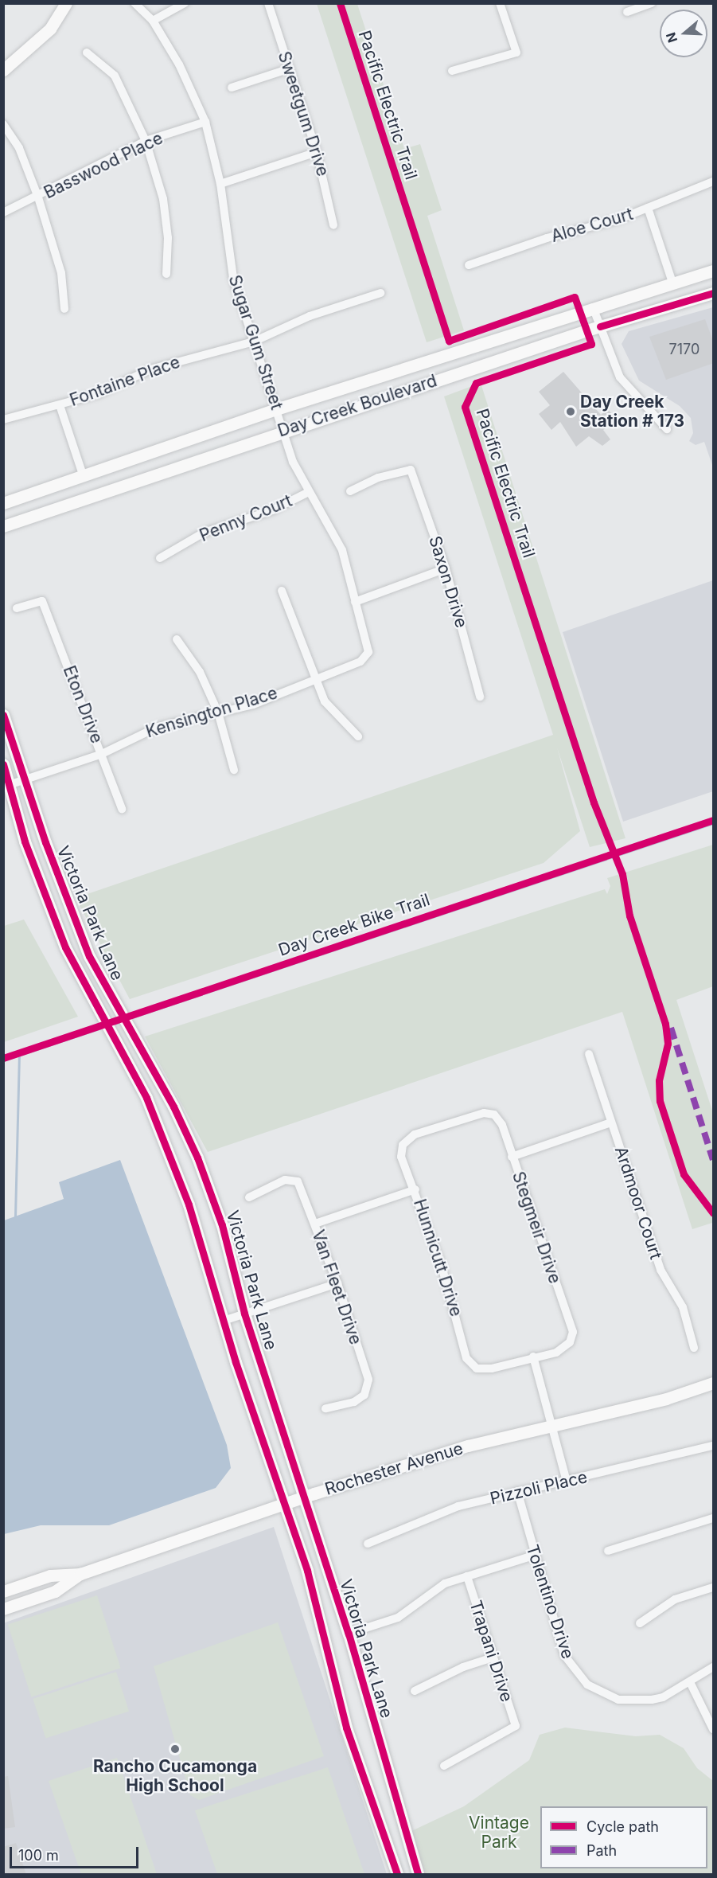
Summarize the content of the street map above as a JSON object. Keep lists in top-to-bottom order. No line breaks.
{"streets":{"street":["Sweetgum Drive","Basswood Place","Aloe Court","Sugar Gum Street","Fontaine Place","Day Creek Boulevard","Penny Court","Saxon Drive","Eton Drive","Kensington Place","Victoria Park Lane","Ardmoor Court","Stegmeir Drive","Hunnicutt Drive","Van Fleet Drive","Rochester Avenue","Pizzoli Place","Tolentino Drive","Trapani Drive"],"cycle path":["Pacific Electric Trail","Day Creek Bike Trail"]},"crossings":[["Basswood Place","Sugar Gum Street"],["Sugar Gum Street","Fontaine Place"],["Sugar Gum Street","Day Creek Boulevard"],["Sugar Gum Street","Penny Court"],["Sugar Gum Street","Kensington Place"],["Eton Drive","Kensington Place"],["Kensington Place","Victoria Park Lane"],["Victoria Park Lane","Rochester Avenue"],["Stegmeir Drive","Hunnicutt Drive"],["Pizzoli Place","Tolentino Drive"]],"parks":["Vintage Park"],"places":["Day Creek Station # 173","Rancho Cucamonga High School"],"house_numbers":["7170"],"legend":["Cycle path","Path"],"scale_bar":"100 m","north":"left"}
